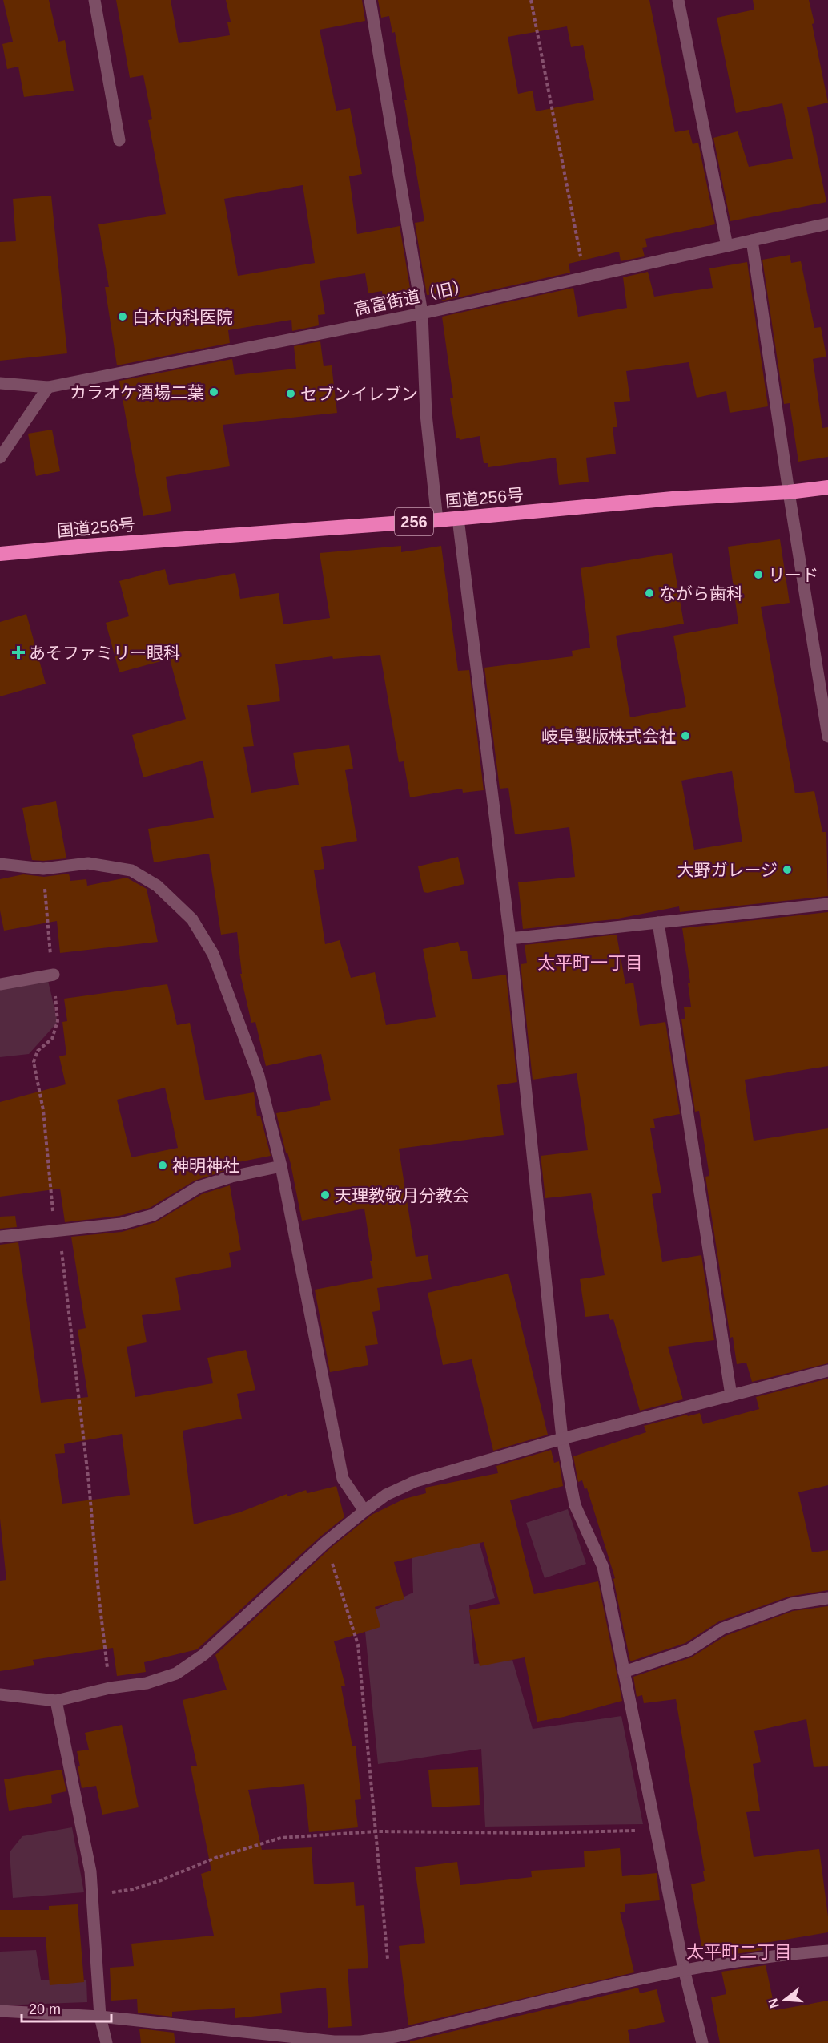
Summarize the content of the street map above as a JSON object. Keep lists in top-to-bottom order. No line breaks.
{"streets":{"highway":["国道256号","256"],"street":["高富街道（旧）"]},"districts":["太平町一丁目","太平町二丁目"],"places":{"other":["白木内科医院","カラオケ酒場二葉","セブンイレブン","リード","ながら歯科","岐阜製版株式会社","大野ガレージ","神明神社","天理教敬月分教会"],"health":["あそファミリー眼科"]},"scale_bar":"20 m","north":"left"}
